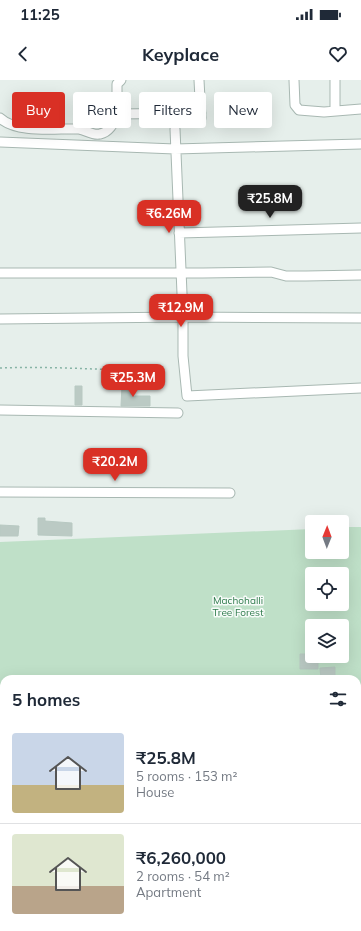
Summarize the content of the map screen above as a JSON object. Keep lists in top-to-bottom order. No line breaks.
{"parks":["Machohalli Tree Forest"],"north":"top","page":{"status":"11:25","header":"Keyplace","chip":["Buy","Rent","Filters","New"],"price":["₹25.8M","₹6.26M","₹12.9M","₹25.3M","₹20.2M"],"heading":"5 homes","list":[{"name":"₹25.8M","note":"5 rooms · 153 m² · House"},{"name":"₹6,260,000","note":"2 rooms · 54 m² · Apartment"}]}}
